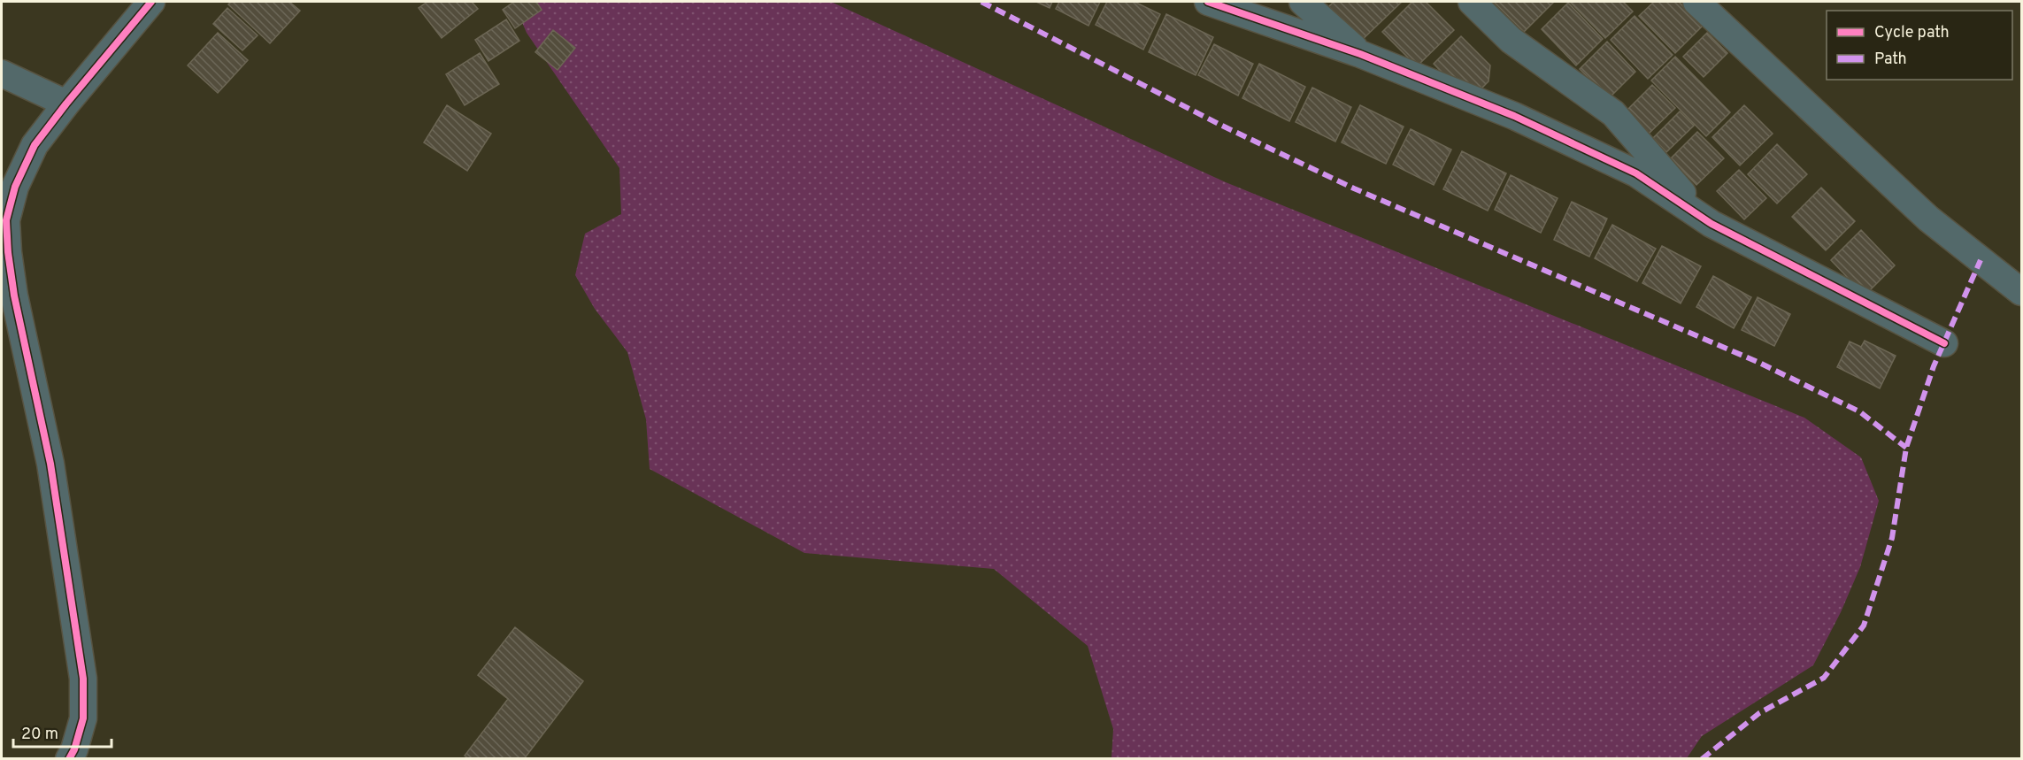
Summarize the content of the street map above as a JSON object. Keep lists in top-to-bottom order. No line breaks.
{"legend":["Cycle path","Path"],"scale_bar":"20 m"}
